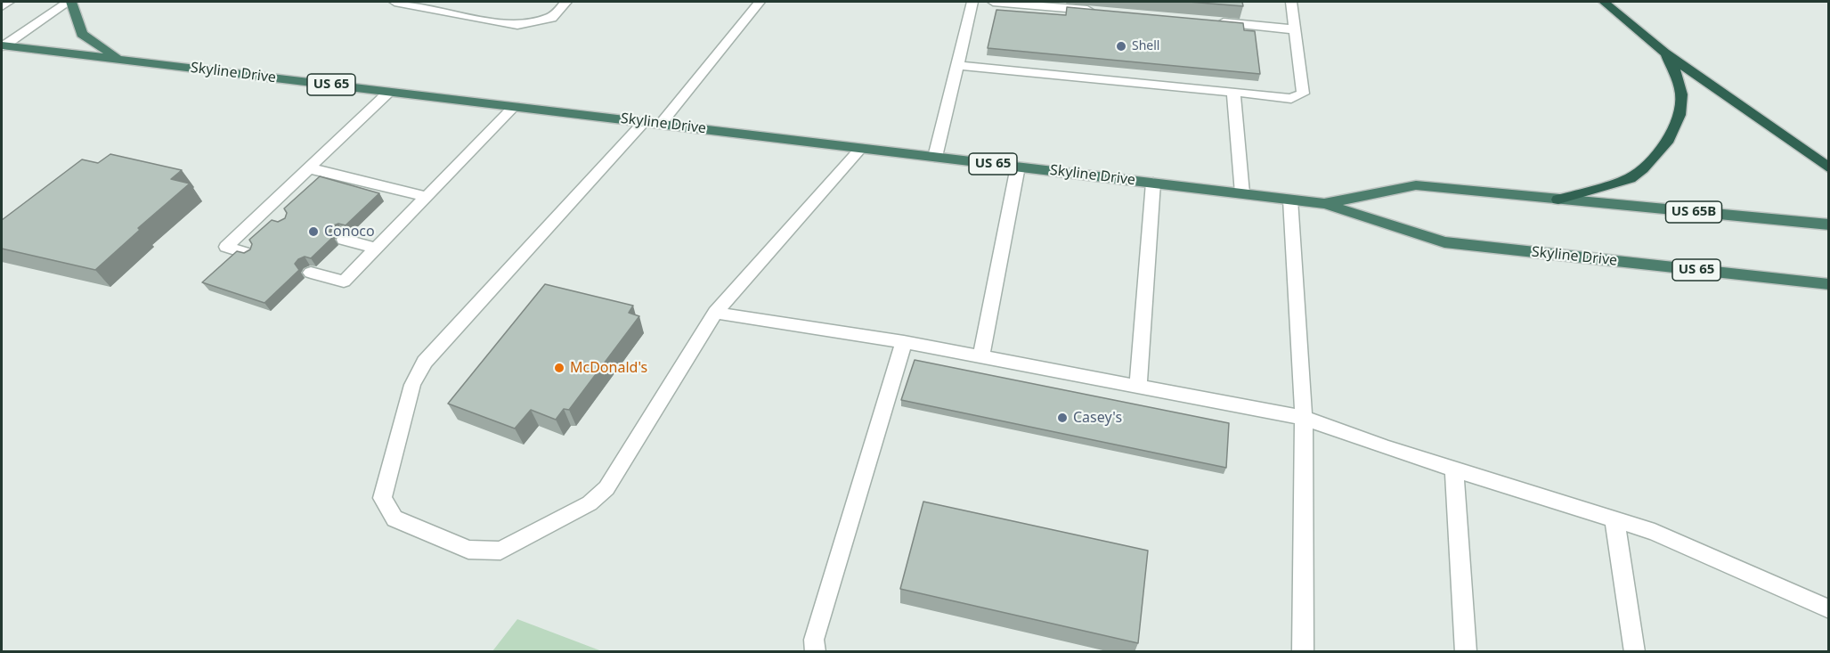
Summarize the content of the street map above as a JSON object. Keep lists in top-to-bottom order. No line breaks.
{"streets":{"highway":["Skyline Drive","US 65","US 65B"]},"crossings":[["Skyline Drive","US 65"]],"places":["Shell","Conoco","McDonald's","Casey's"]}
